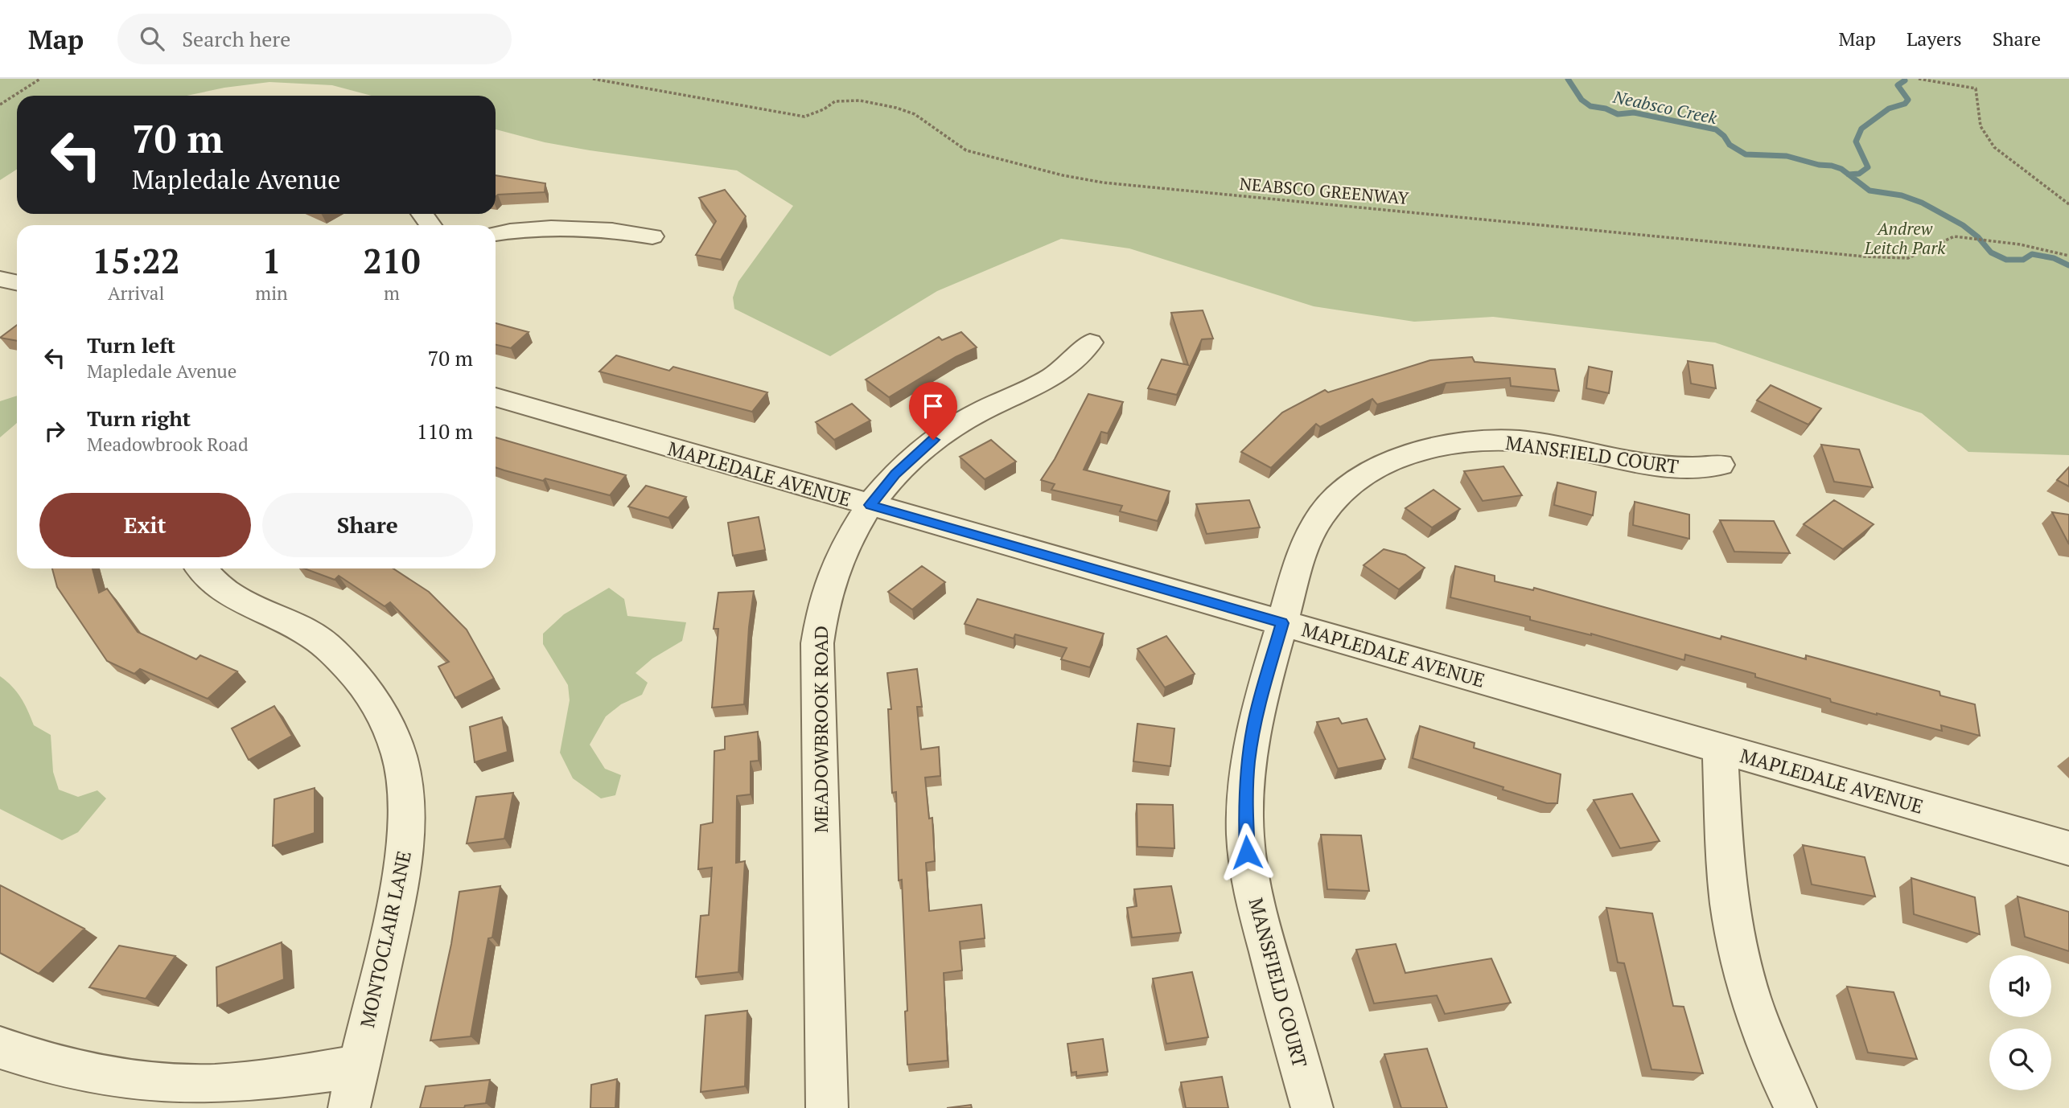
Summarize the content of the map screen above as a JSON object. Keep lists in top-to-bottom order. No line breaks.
{"streets":{"street":["MANSFIELD COURT","MAPLEDALE AVENUE","MEADOWBROOK ROAD","MONTOCLAIR LANE"],"path":["NEABSCO GREENWAY"]},"crossings":[["MANSFIELD COURT","MAPLEDALE AVENUE"],["MAPLEDALE AVENUE","MEADOWBROOK ROAD"]],"water":["Neabsco Creek"],"parks":["Andrew Leitch Park"],"page":{"header":"Map","search":"Search here","nav":["Map","Layers","Share"],"turn":["70 m","Mapledale Avenue"],"eta":["15:22","Arrival","1","min","210","m"],"list":[{"name":"Turn left","note":"Mapledale Avenue","value":"70 m"},{"name":"Turn right","note":"Meadowbrook Road","value":"110 m"}],"buttons":["Exit","Share"]}}
